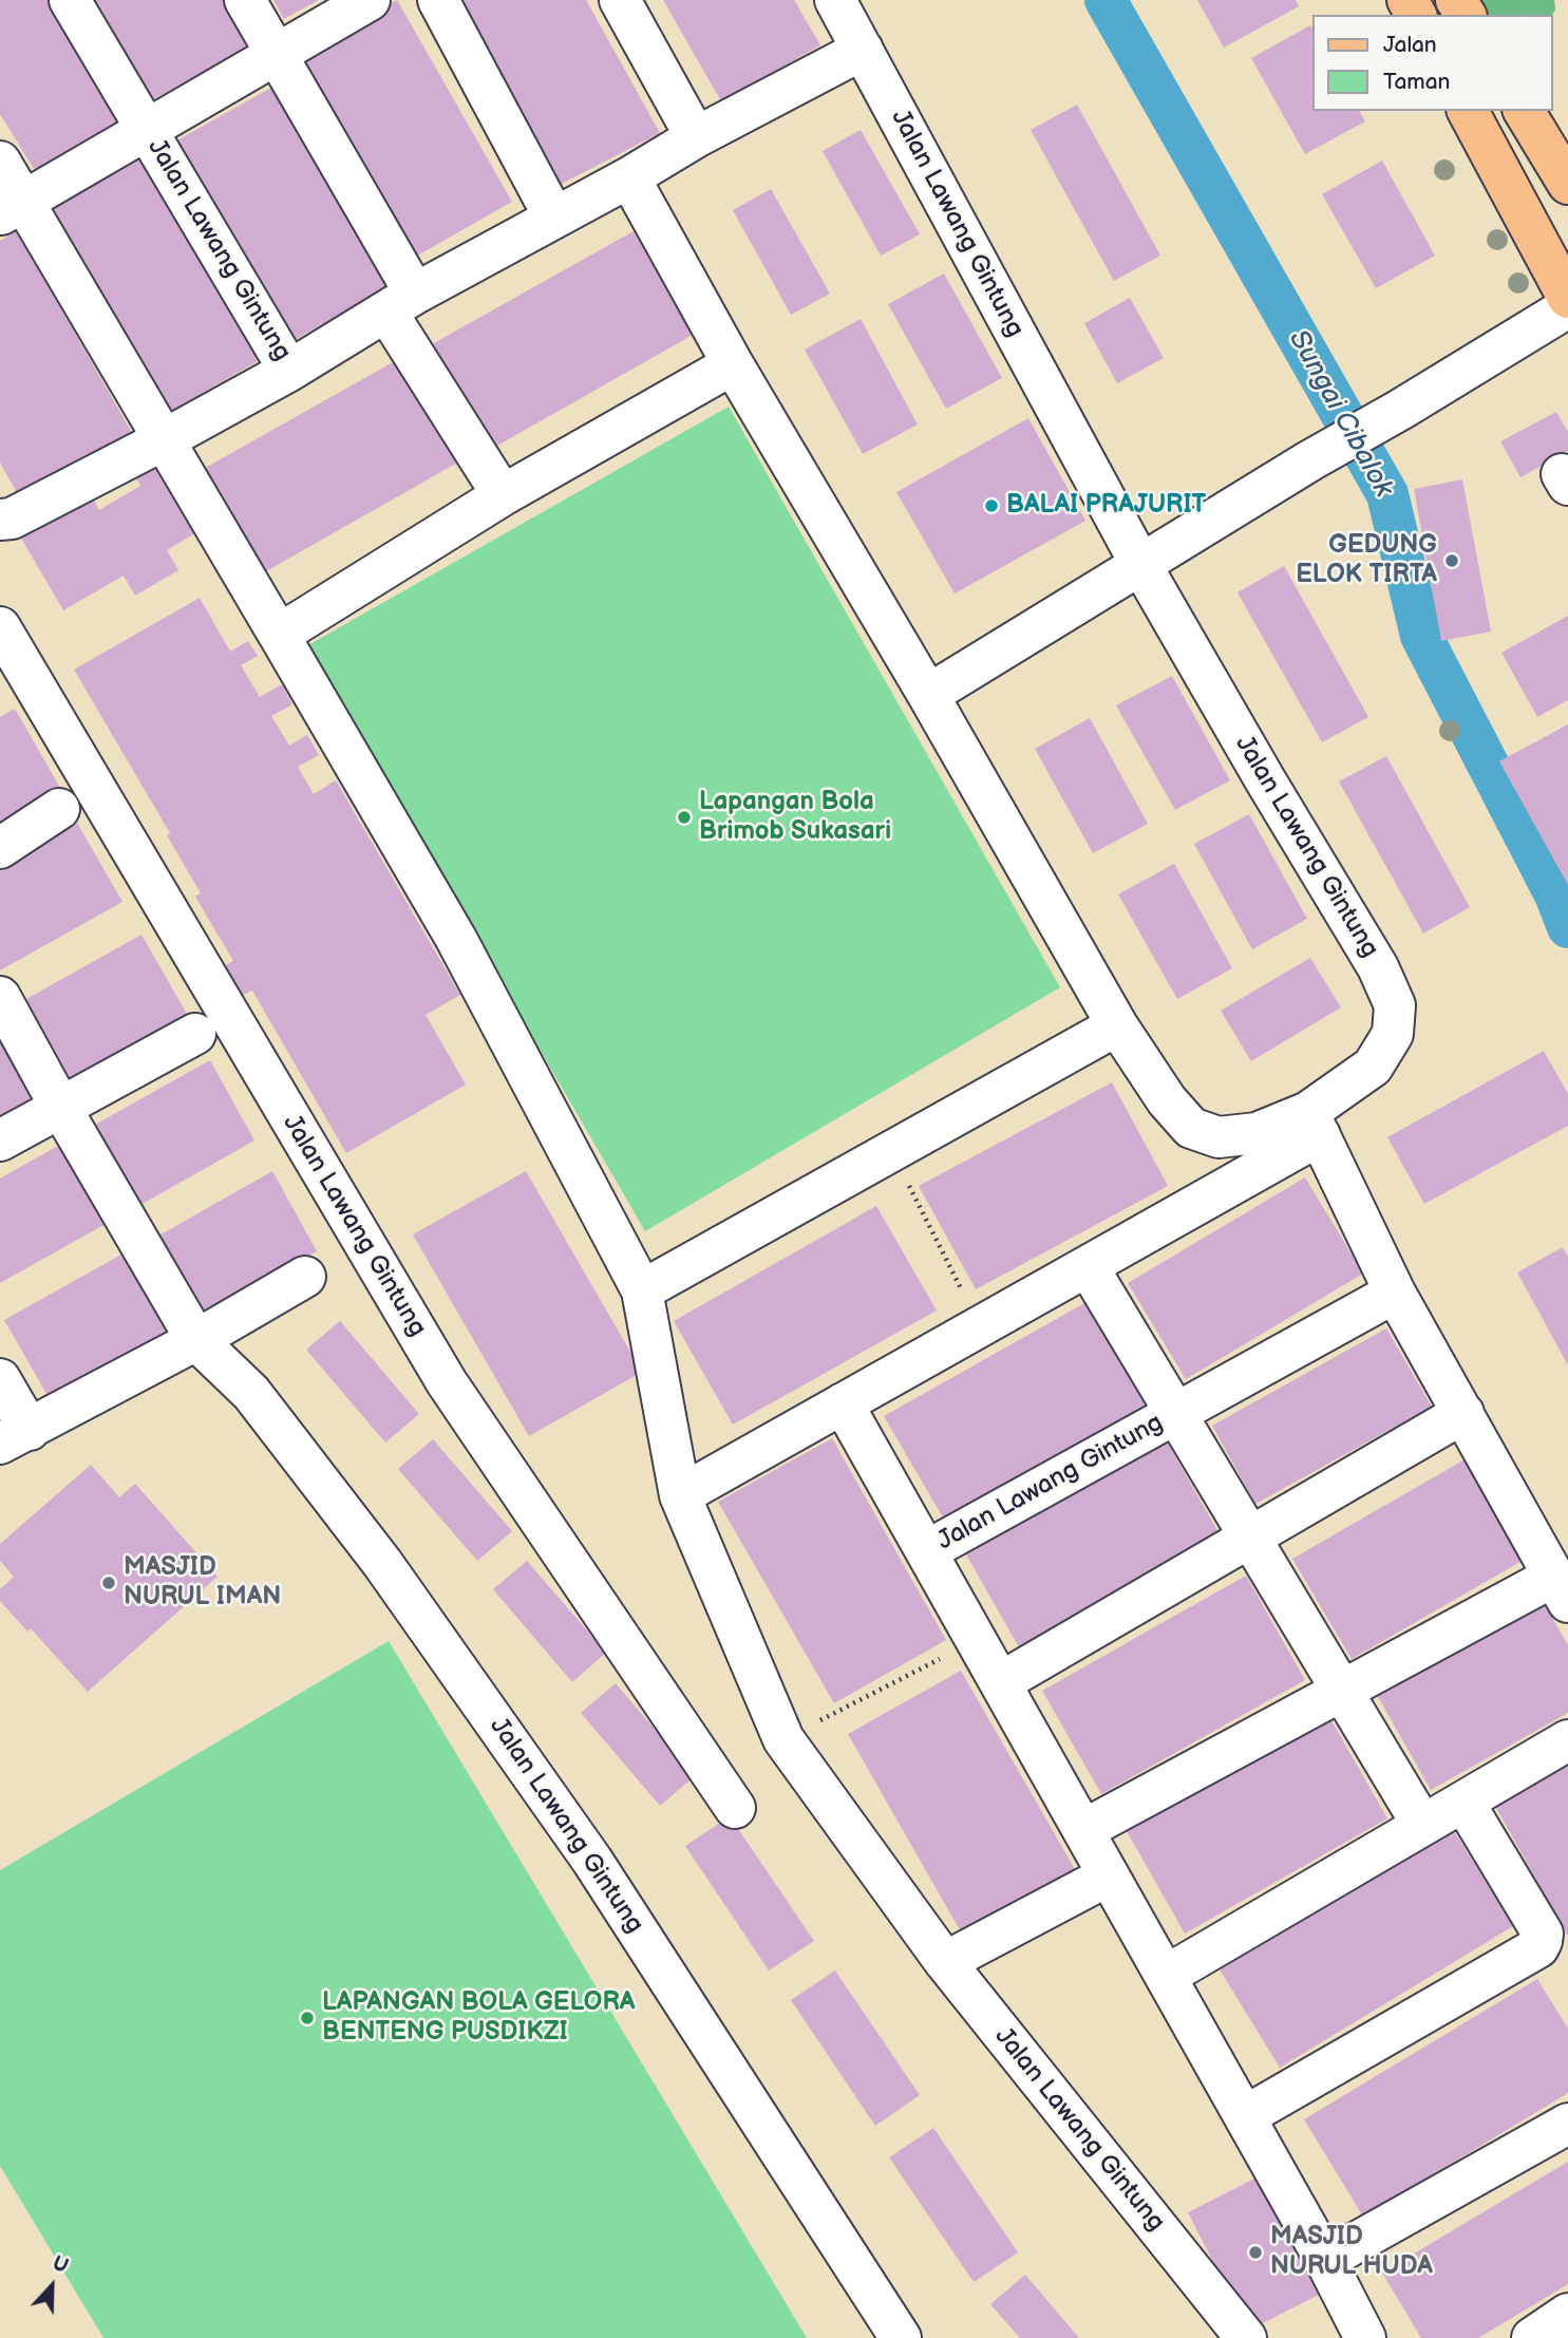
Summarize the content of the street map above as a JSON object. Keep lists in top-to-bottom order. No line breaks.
{"streets":{"street":["Jalan Lawang Gintung"]},"water":["Sungai Cibalok"],"places":["BALAI PRAJURIT","GEDUNG ELOK TIRTA","Lapangan Bola Brimob Sukasari","MASJID NURUL IMAN","LAPANGAN BOLA GELORA BENTENG PUSDIKZI","MASJID NURUL HUDA"],"legend":["Jalan","Taman"],"north":"top"}
